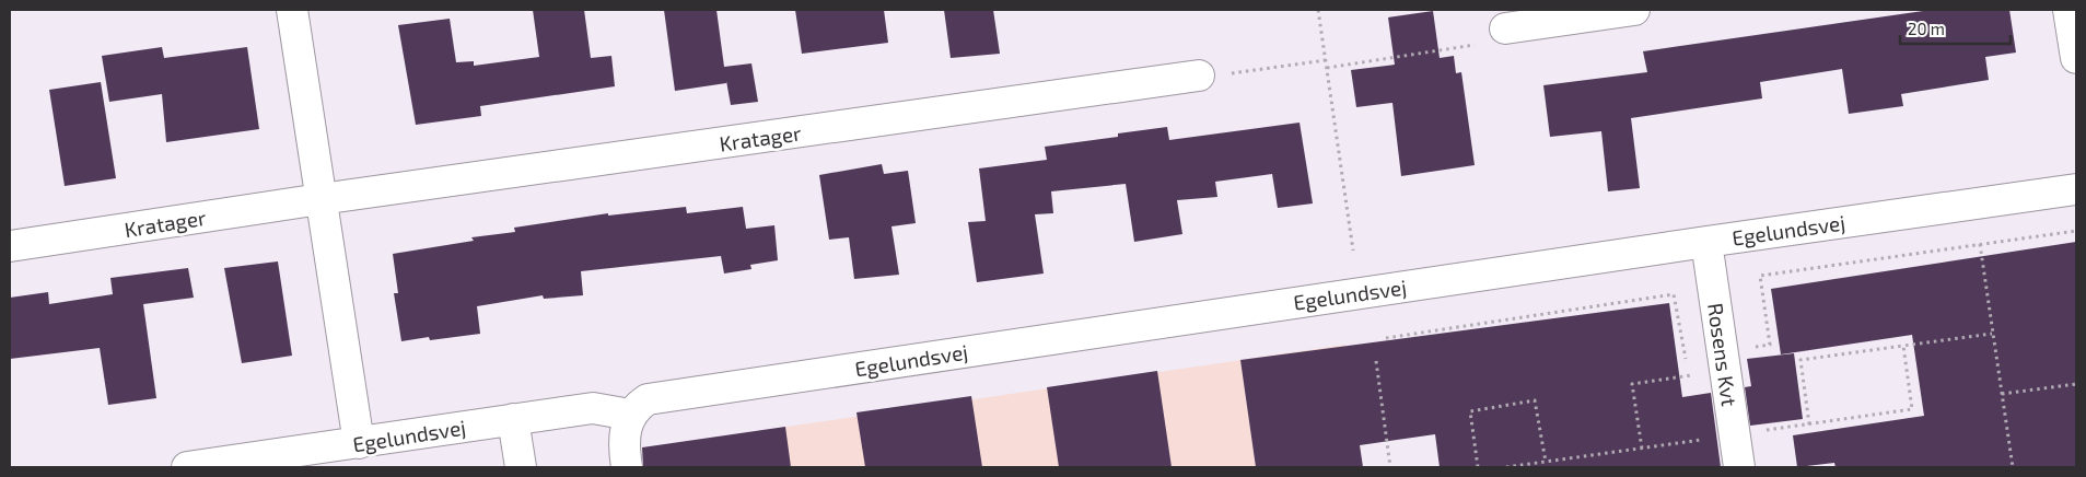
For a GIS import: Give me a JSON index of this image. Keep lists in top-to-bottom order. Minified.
{"streets":{"street":["Kratager","Egelundsvej","Rosens Kvt"]},"crossings":[["Egelundsvej","Rosens Kvt"]],"scale_bar":"20 m"}
